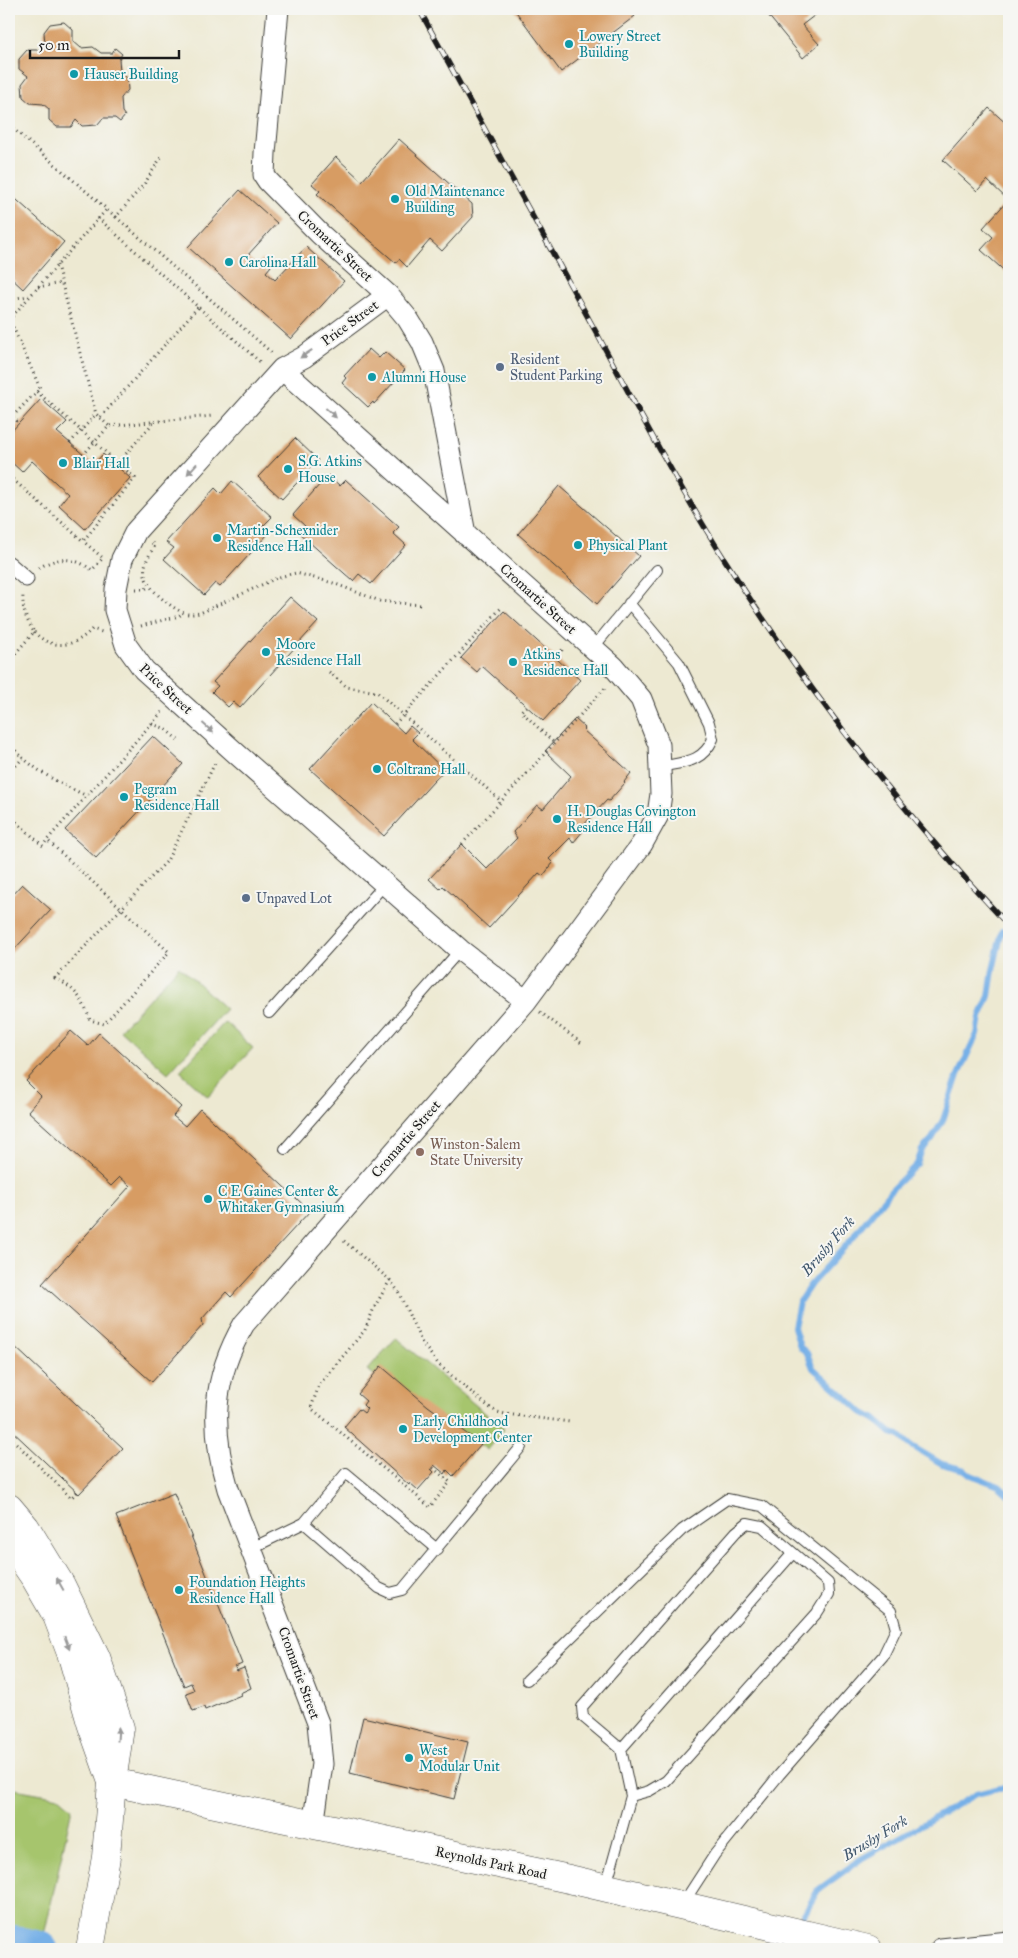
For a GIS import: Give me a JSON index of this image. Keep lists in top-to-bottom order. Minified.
{"streets":{"main road":["Reynolds Park Road"],"street":["Cromartie Street","Price Street"]},"crossings":[["Cromartie Street","Price Street"],["Cromartie Street","Reynolds Park Road"]],"water":["Brushy Fork"],"places":["Lowery Street Building","Hauser Building","Old Maintenance Building","Carolina Hall","Resident Student Parking","Alumni House","Blair Hall","S.G. Atkins House","Martin-Schexnider Residence Hall","Physical Plant","Moore Residence Hall","Atkins Residence Hall","Coltrane Hall","Pegram Residence Hall","H. Douglas Covington Residence Hall","Unpaved Lot","Winston-Salem State University","C E Gaines Center & Whitaker Gymnasium","Early Childhood Development Center","Foundation Heights Residence Hall","West Modular Unit"],"scale_bar":"50 m"}
